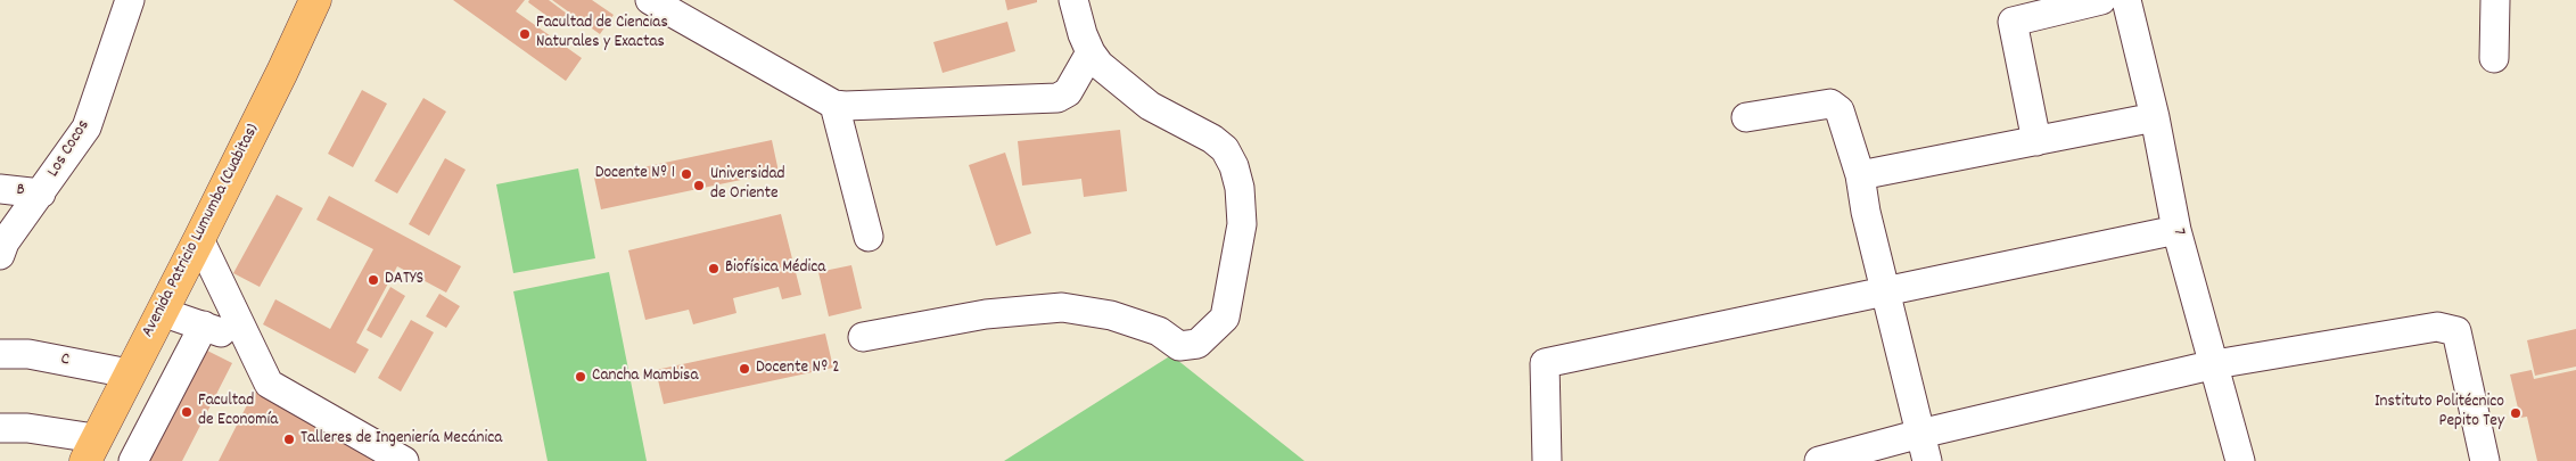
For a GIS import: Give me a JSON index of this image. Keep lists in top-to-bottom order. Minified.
{"streets":{"main road":["Avenida Patricio Lumumba (Cuabitas)"],"street":["Los Cocos","B","7","C"]},"crossings":[["Los Cocos","B"],["Avenida Patricio Lumumba (Cuabitas)","C"]],"places":["Facultad de Ciencias Naturales y Exactas","Docente Nº 1","Universidad de Oriente","Biofísica Médica","DATYS","Docente Nº 2","Cancha Mambisa","Facultad de Economía","Instituto Politécnico Pepito Tey","Talleres de Ingeniería Mecánica"]}
